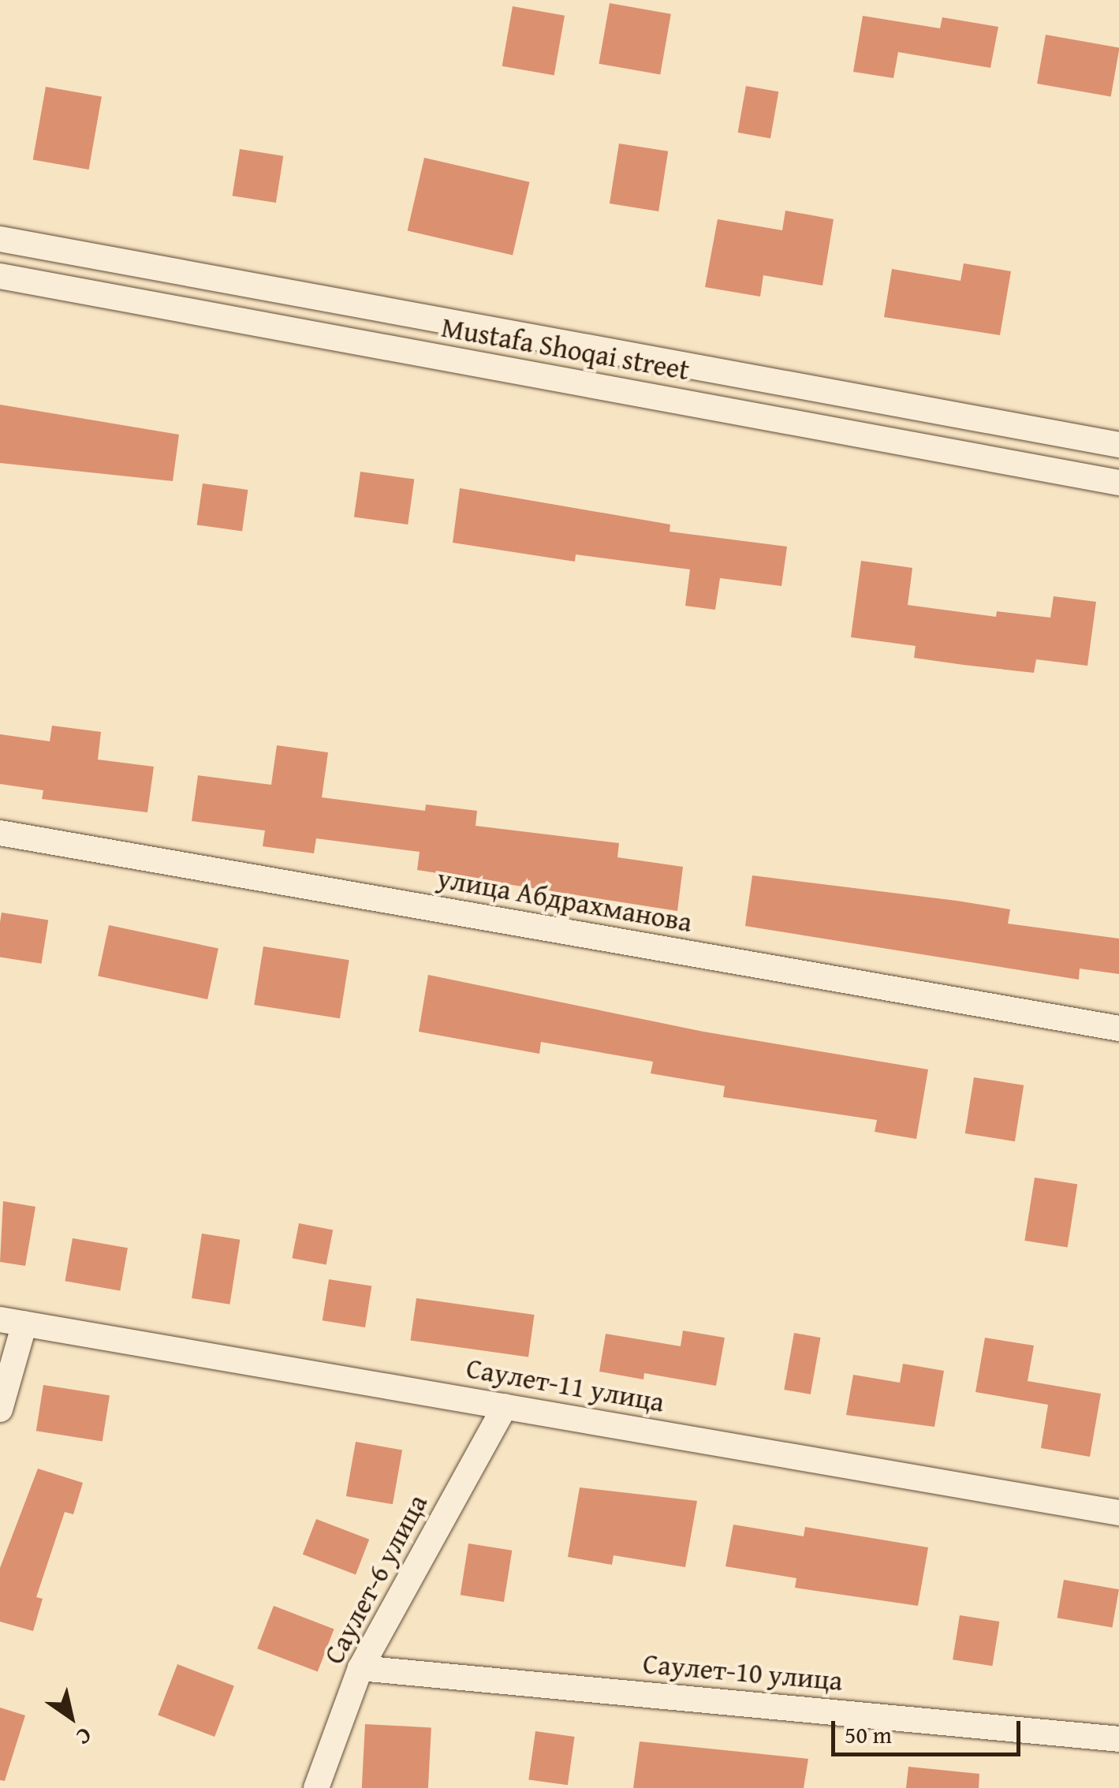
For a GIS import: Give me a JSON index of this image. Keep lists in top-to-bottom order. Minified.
{"streets":{"street":["Mustafa Shoqai street","улица Абдрахманова","Саулет-11 улица","Саулет-6 улица","Саулет-10 улица"]},"crossings":[["Саулет-11 улица","Саулет-6 улица"],["Саулет-6 улица","Саулет-10 улица"]],"scale_bar":"50 m","north":"bottom right"}
